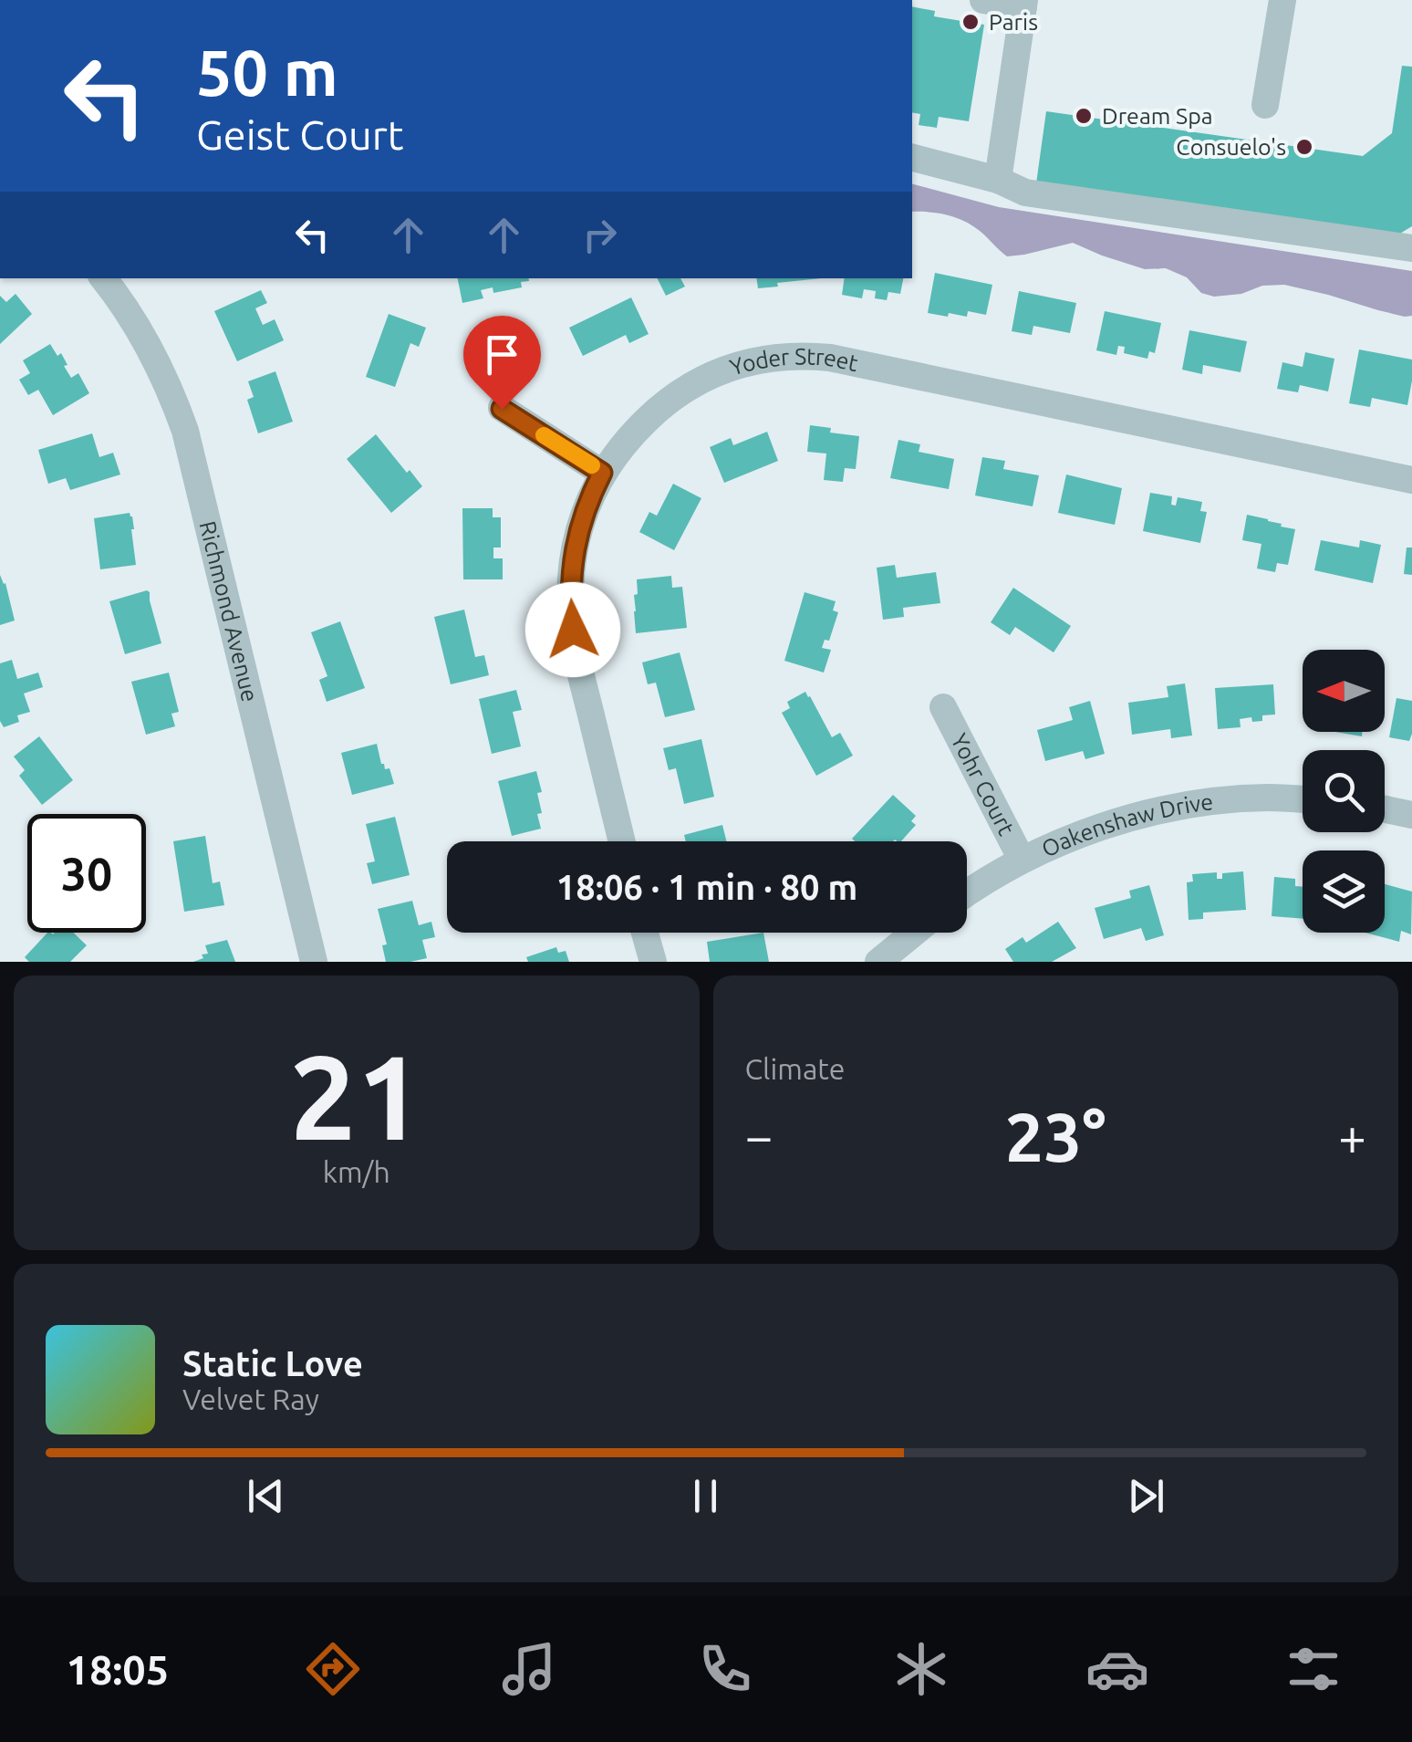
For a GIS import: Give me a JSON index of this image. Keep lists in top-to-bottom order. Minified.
{"streets":{"street":["Yoder Street","Richmond Avenue","Yohr Court","Oakenshaw Drive"]},"crossings":[["Yohr Court","Oakenshaw Drive"]],"places":["Paris","Dream Spa","Consuelo's"],"north":"left","page":{"turn":["50 m","Geist Court"],"limit":"30","trip":"18:06 · 1 min · 80 m","tile":[["21","km/h"],"Climate"],"heat":["−","23°","+"],"song":["Static Love","Velvet Ray"],"tabs":"18:05"}}
